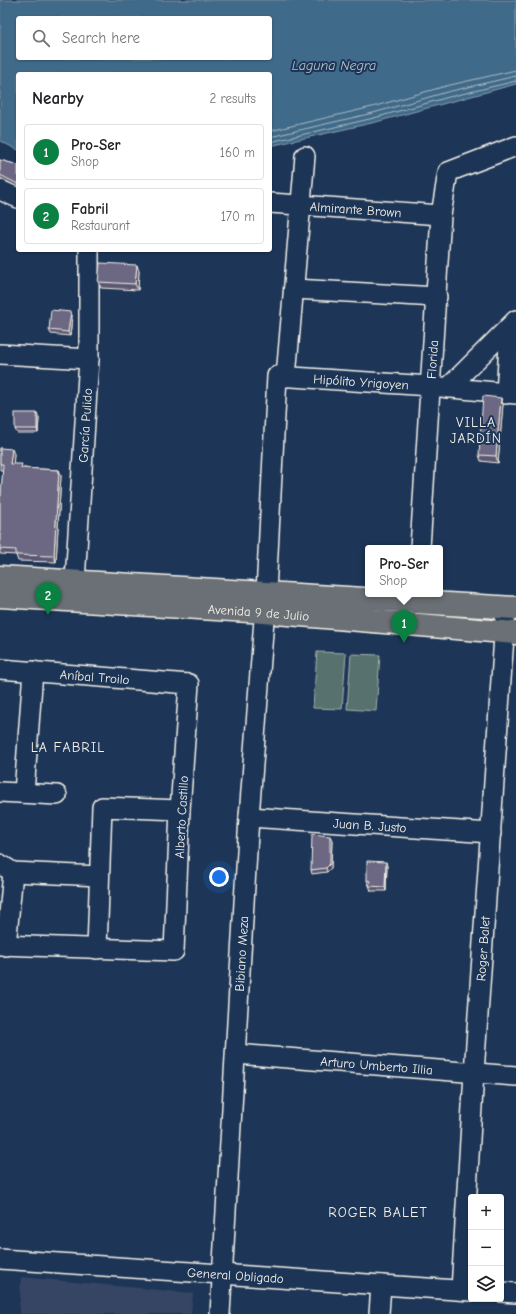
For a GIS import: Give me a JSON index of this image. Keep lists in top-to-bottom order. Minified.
{"streets":{"main road":["Avenida 9 de Julio"],"street":["Almirante Brown","Florida","Hipólito Yrigoyen","García Pulido","Aníbal Troilo","Alberto Castillo","Juan B. Justo","Roger Balet","Bibiano Meza","Arturo Umberto Illia","General Obligado"]},"crossings":[["Almirante Brown","Florida"],["Almirante Brown","Bibiano Meza"],["Florida","Hipólito Yrigoyen"],["Hipólito Yrigoyen","Bibiano Meza"],["García Pulido","Avenida 9 de Julio"],["Avenida 9 de Julio","Roger Balet"],["Avenida 9 de Julio","Bibiano Meza"],["Aníbal Troilo","Alberto Castillo"],["Juan B. Justo","Roger Balet"],["Juan B. Justo","Bibiano Meza"],["Roger Balet","Arturo Umberto Illia"],["Roger Balet","General Obligado"],["Bibiano Meza","Arturo Umberto Illia"],["Bibiano Meza","General Obligado"]],"districts":["VILLA JARDÍN","LA FABRIL","ROGER BALET"],"water":["Laguna Negra"],"page":{"search":"Search here","heading":["Nearby","2 results"],"list":[{"mark":"1","name":"Pro-Ser","note":"Shop","value":"160 m"},{"mark":"2","name":"Fabril","note":"Restaurant","value":"170 m"}],"popup":["Pro-Ser","Shop"],"pins":["2","1"],"map_buttons":["+","−"]}}
